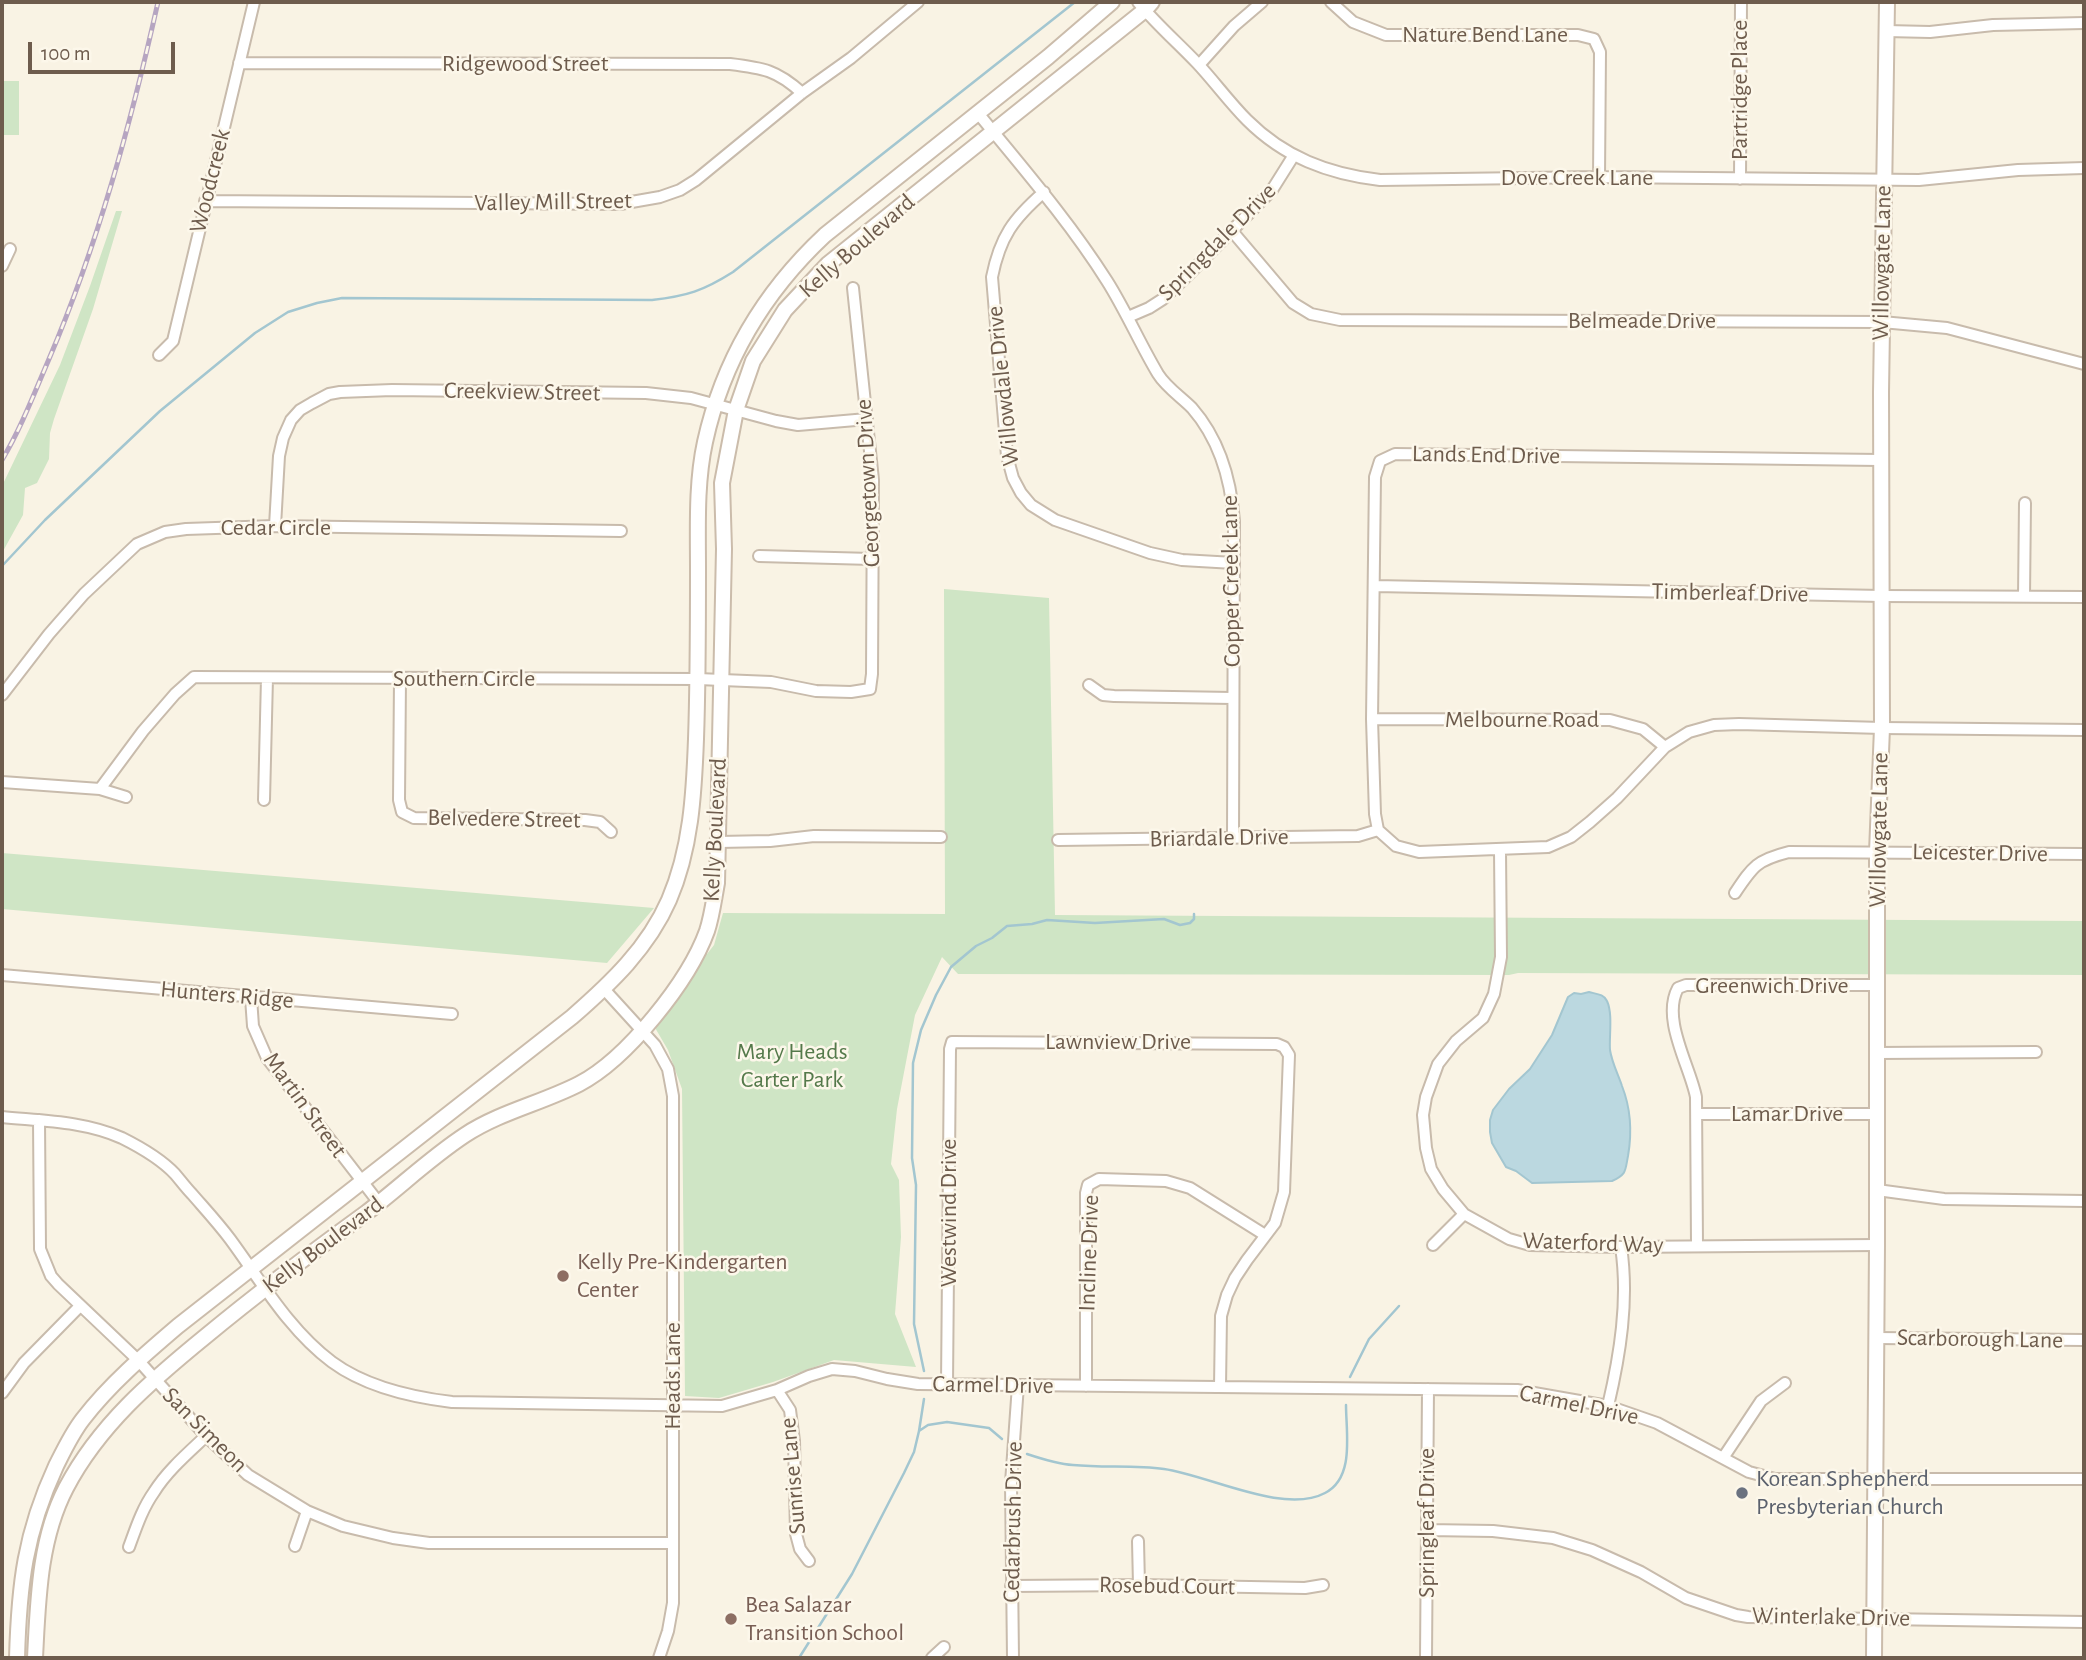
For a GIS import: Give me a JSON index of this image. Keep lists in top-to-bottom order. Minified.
{"streets":{"main road":["Kelly Boulevard","Willowgate Lane"],"street":["Nature Bend Lane","Ridgewood Street","Partridge Place","Dove Creek Lane","Woodcreek","Valley Mill Street","Springdale Drive","Belmeade Drive","Willowdale Drive","Creekview Street","Lands End Drive","Georgetown Drive","Cedar Circle","Copper Creek Lane","Timberleaf Drive","Southern Circle","Melbourne Road","Belvedere Street","Briardale Drive","Leicester Drive","Greenwich Drive","Hunters Ridge","Lawnview Drive","Martin Street","Lamar Drive","Westwind Drive","Waterford Way","Incline Drive","Scarborough Lane","Heads Lane","Carmel Drive","San Simeon","Sunrise Lane","Cedarbrush Drive","Springleaf Drive","Rosebud Court","Winterlake Drive"]},"crossings":[["Nature Bend Lane","Dove Creek Lane"],["Ridgewood Street","Woodcreek"],["Ridgewood Street","Valley Mill Street"],["Partridge Place","Dove Creek Lane"],["Dove Creek Lane","Springdale Drive"],["Dove Creek Lane","Kelly Boulevard"],["Dove Creek Lane","Willowgate Lane"],["Woodcreek","Valley Mill Street"],["Springdale Drive","Belmeade Drive"],["Springdale Drive","Copper Creek Lane"],["Kelly Boulevard","Creekview Street"],["Kelly Boulevard","Copper Creek Lane"],["Kelly Boulevard","Southern Circle"],["Kelly Boulevard","Martin Street"],["Kelly Boulevard","Heads Lane"],["Kelly Boulevard","Carmel Drive"],["Kelly Boulevard","San Simeon"],["Willowgate Lane","Belmeade Drive"],["Willowgate Lane","Lands End Drive"],["Willowgate Lane","Timberleaf Drive"],["Willowgate Lane","Leicester Drive"],["Willowgate Lane","Greenwich Drive"],["Willowgate Lane","Lamar Drive"],["Willowgate Lane","Waterford Way"],["Willowgate Lane","Scarborough Lane"],["Willowgate Lane","Carmel Drive"],["Willowgate Lane","Winterlake Drive"],["Willowdale Drive","Copper Creek Lane"],["Creekview Street","Georgetown Drive"],["Creekview Street","Cedar Circle"],["Lands End Drive","Timberleaf Drive"],["Lands End Drive","Melbourne Road"],["Lands End Drive","Briardale Drive"],["Georgetown Drive","Southern Circle"],["Copper Creek Lane","Briardale Drive"],["Southern Circle","Belvedere Street"],["Greenwich Drive","Lamar Drive"],["Greenwich Drive","Waterford Way"],["Hunters Ridge","Martin Street"],["Lawnview Drive","Westwind Drive"],["Lawnview Drive","Incline Drive"],["Westwind Drive","Carmel Drive"],["Incline Drive","Carmel Drive"],["Heads Lane","Carmel Drive"],["Heads Lane","San Simeon"],["Carmel Drive","San Simeon"],["Carmel Drive","Sunrise Lane"],["Carmel Drive","Cedarbrush Drive"],["Carmel Drive","Springleaf Drive"],["Cedarbrush Drive","Rosebud Court"],["Springleaf Drive","Winterlake Drive"]],"parks":["Mary Heads Carter Park"],"places":["Kelly Pre-Kindergarten Center","Korean Sphepherd Presbyterian Church","Bea Salazar Transition School"],"scale_bar":"100 m"}
